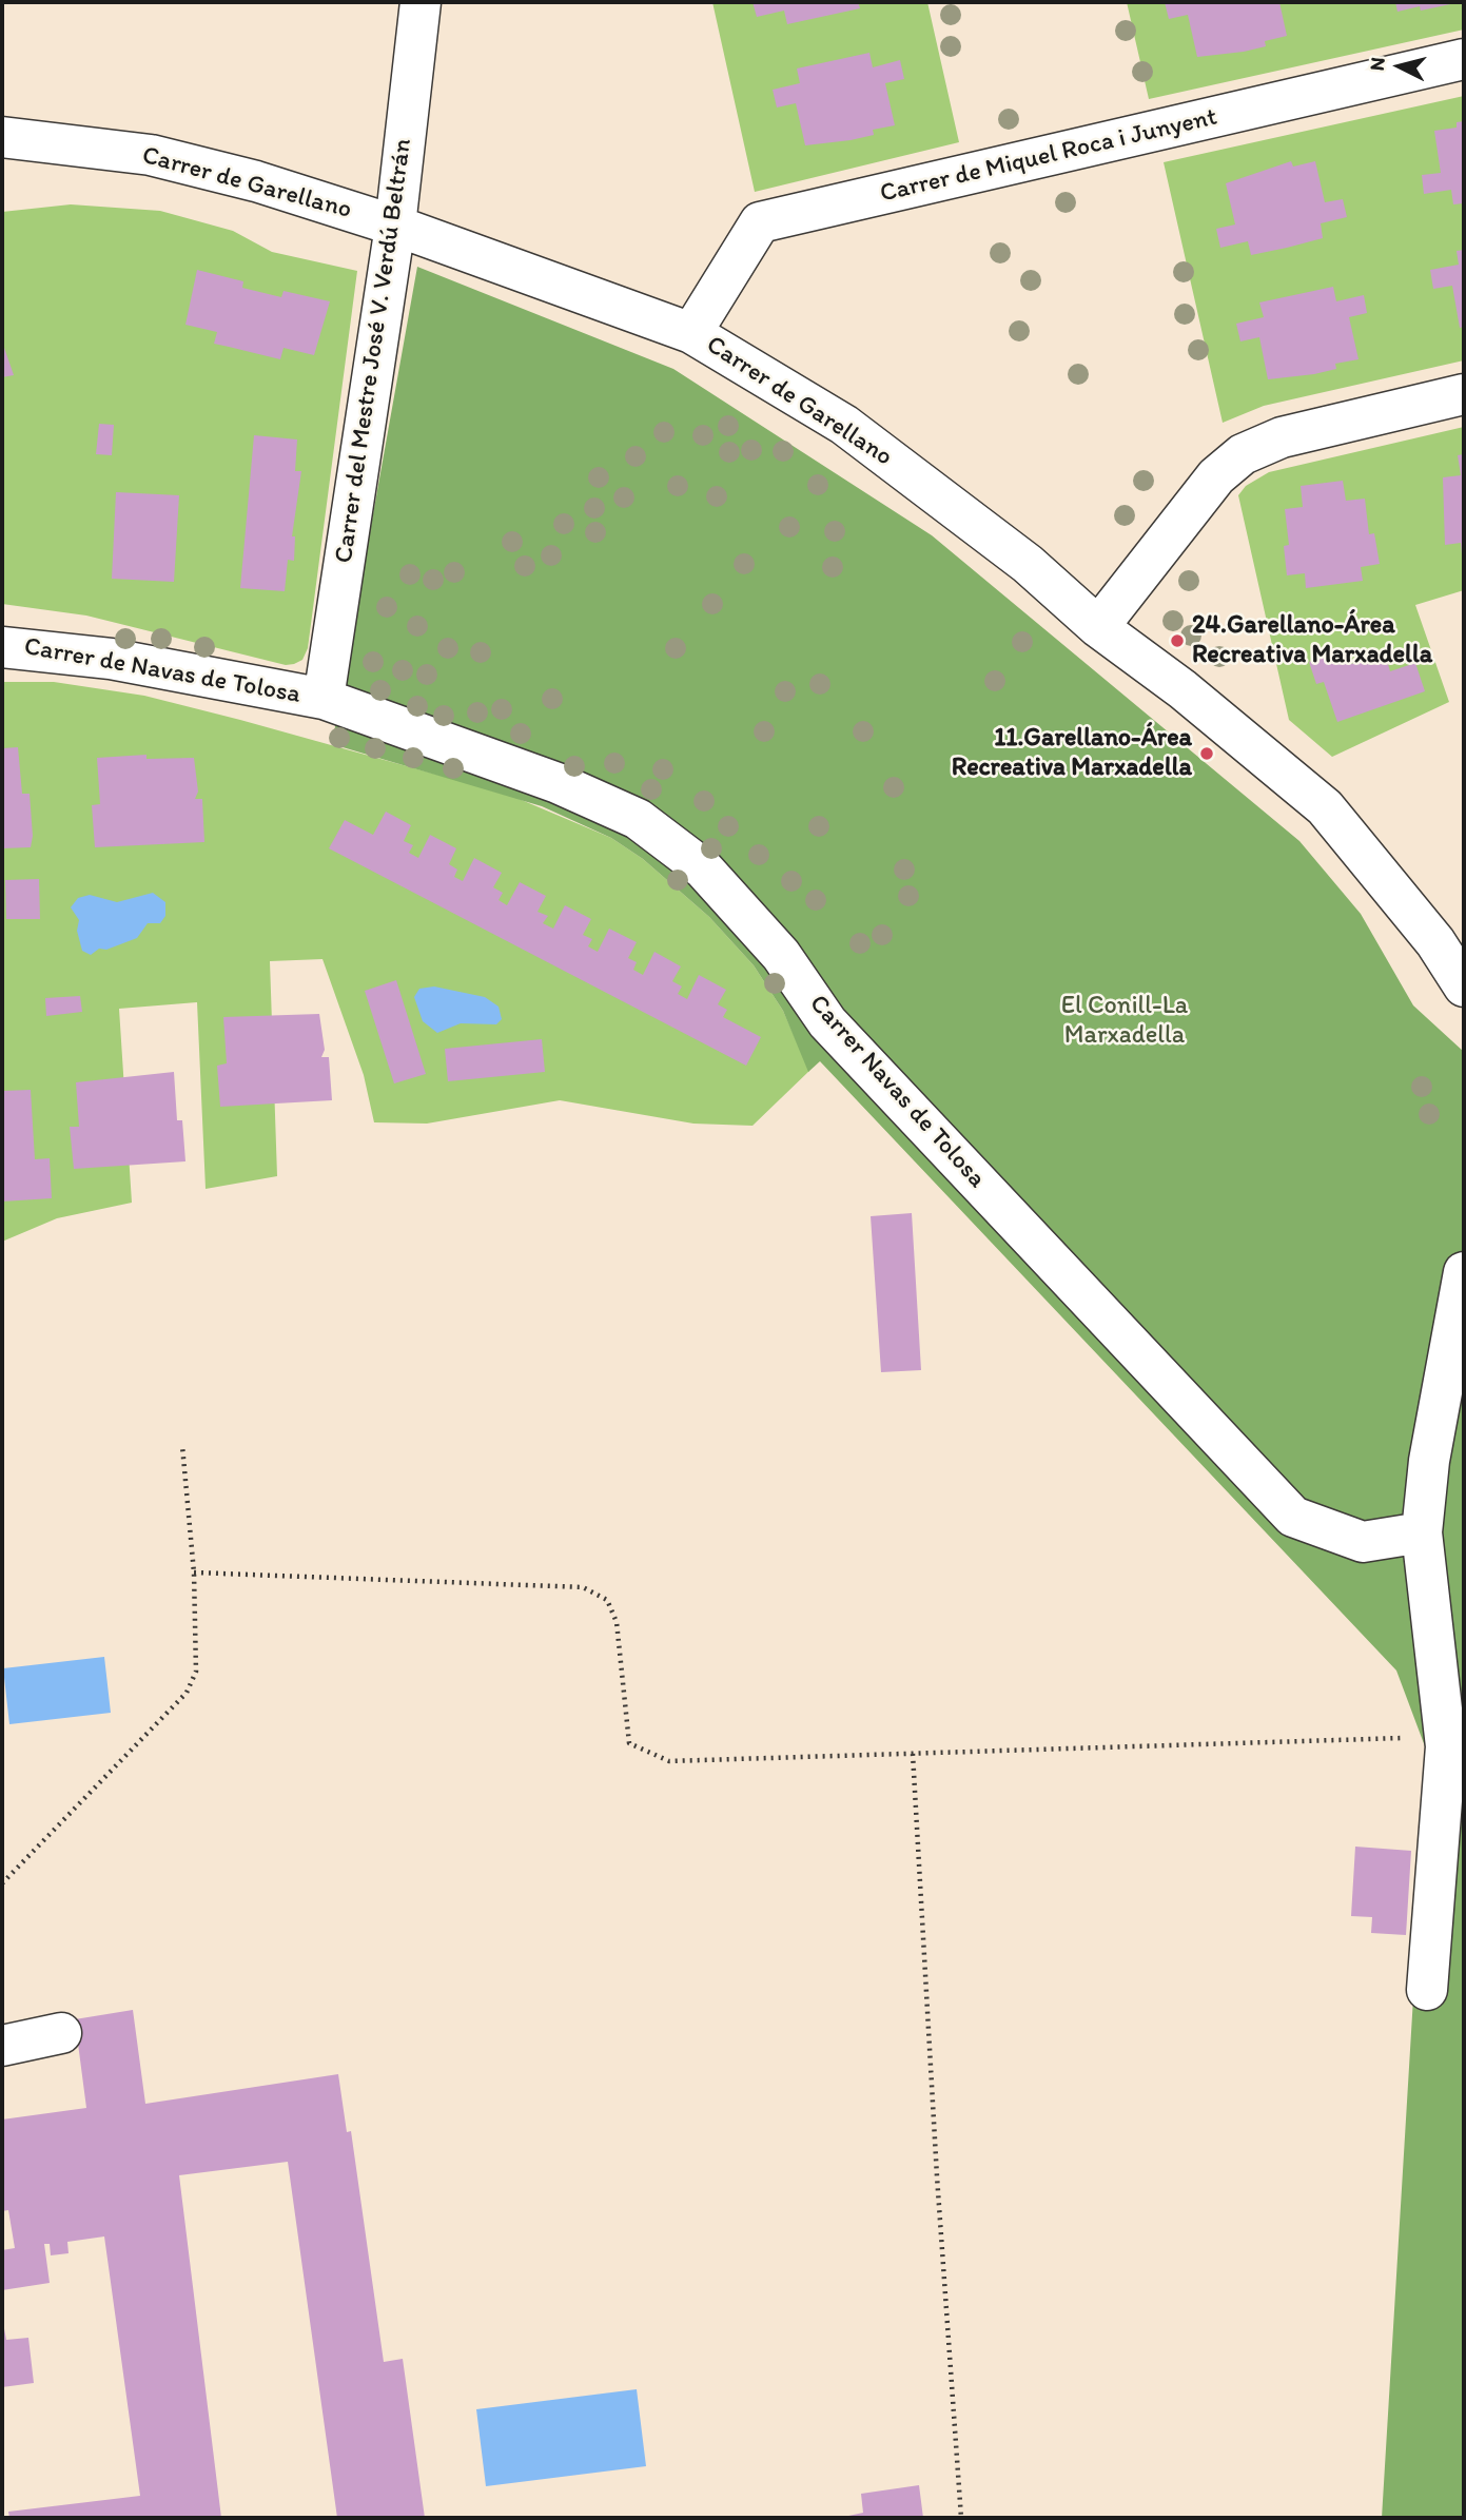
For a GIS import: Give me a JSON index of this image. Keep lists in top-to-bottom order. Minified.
{"streets":{"street":["Carrer de Miquel Roca i Junyent","Carrer de Garellano","Carrer del Mestre José V. Verdú Beltrán","Carrer de Navas de Tolosa","Carrer Navas de Tolosa"]},"crossings":[["Carrer de Miquel Roca i Junyent","Carrer de Garellano"],["Carrer de Garellano","Carrer del Mestre José V. Verdú Beltrán"],["Carrer del Mestre José V. Verdú Beltrán","Carrer de Navas de Tolosa"],["Carrer del Mestre José V. Verdú Beltrán","Carrer Navas de Tolosa"],["Carrer de Navas de Tolosa","Carrer Navas de Tolosa"]],"parks":["El Conill-La Marxadella"],"places":["24.Garellano-Área Recreativa Marxadella","11.Garellano-Área Recreativa Marxadella"],"north":"left"}
